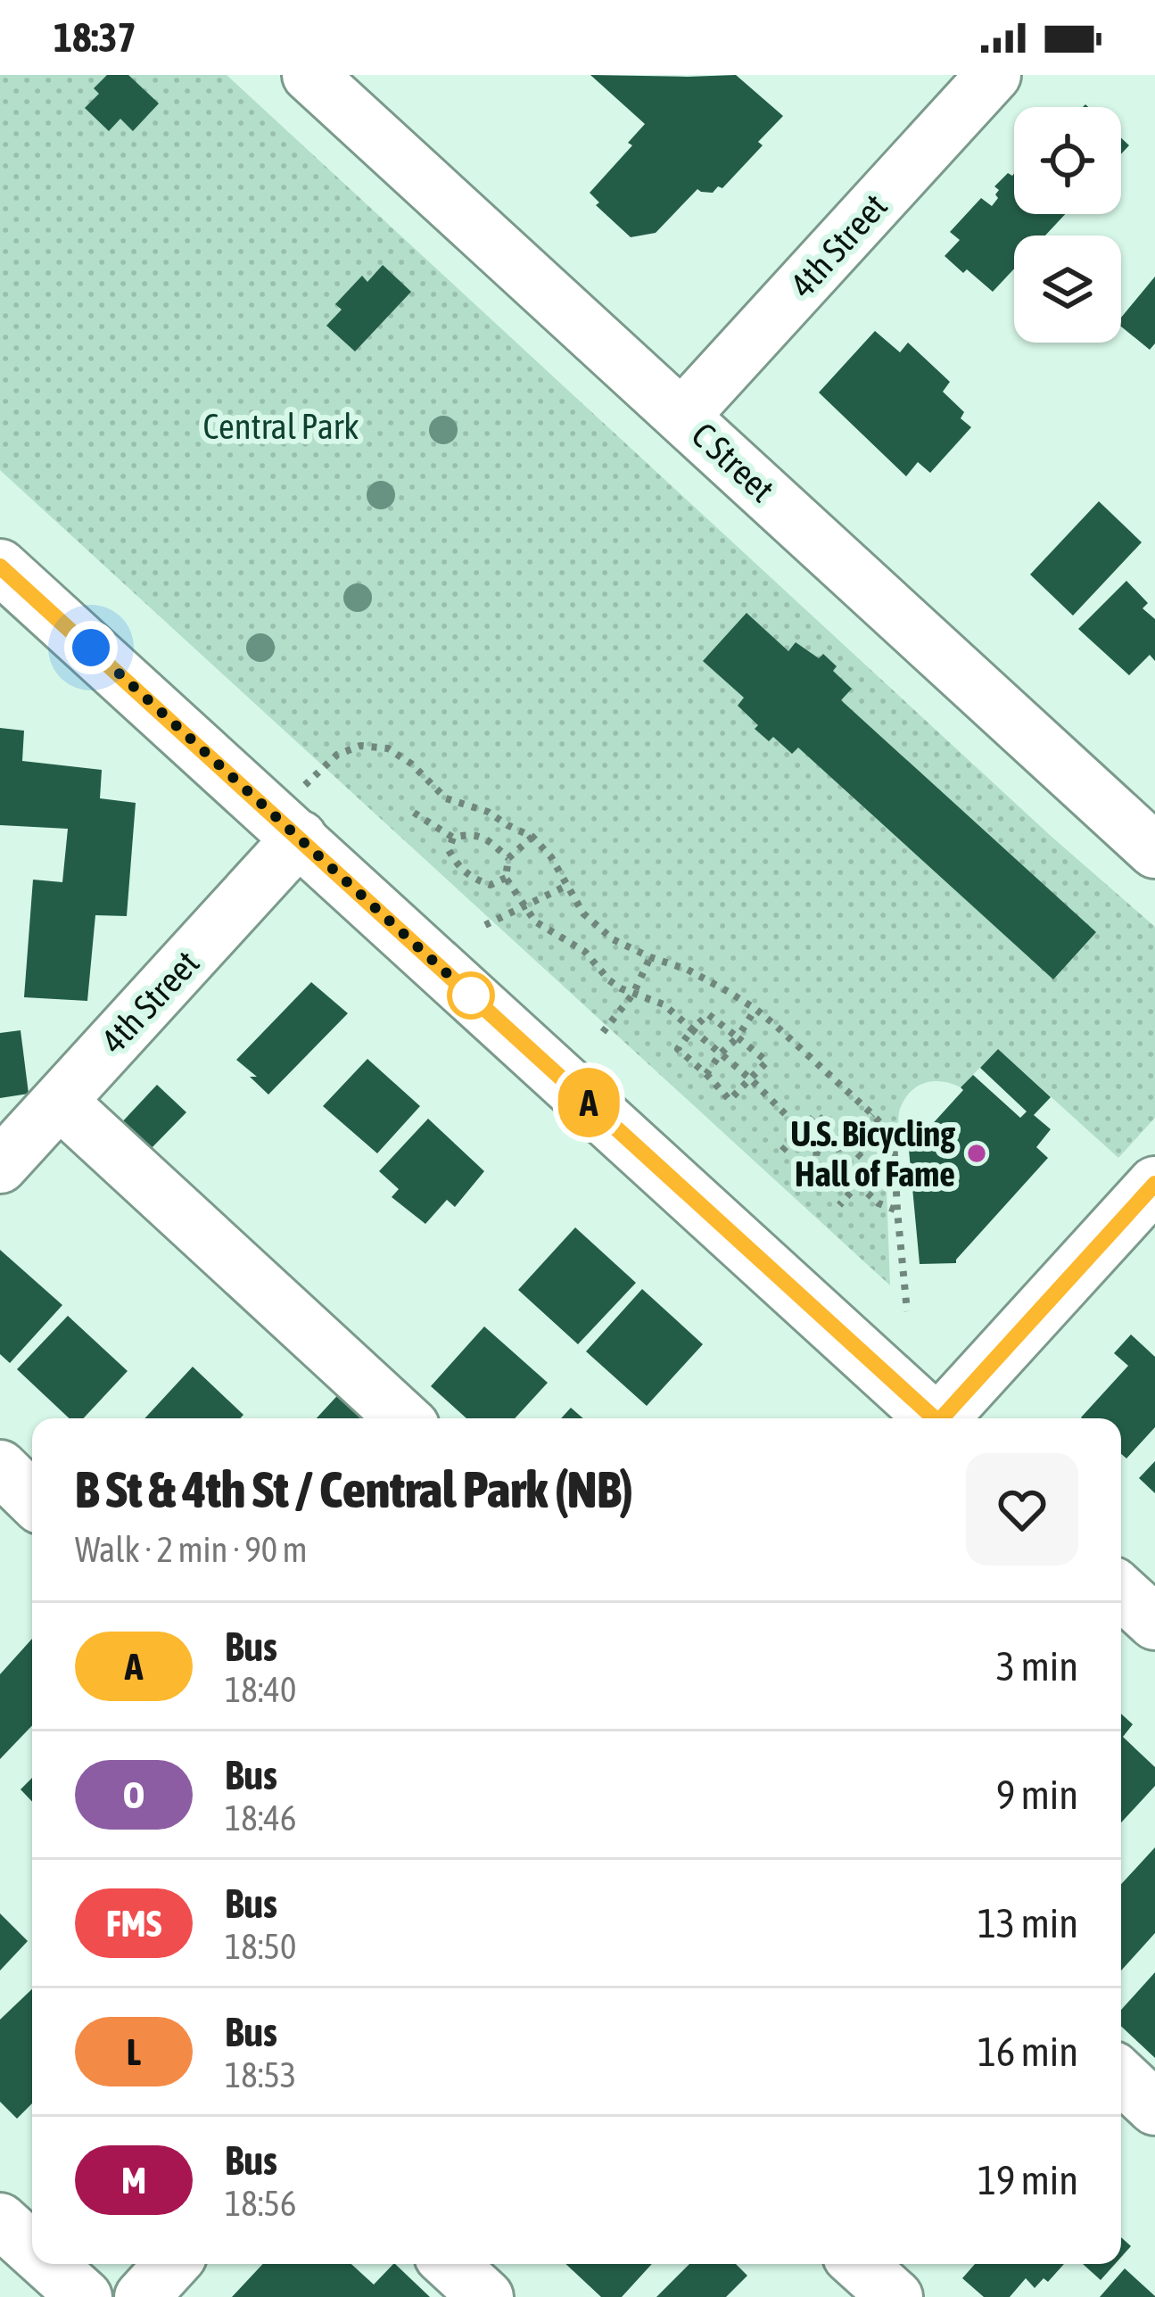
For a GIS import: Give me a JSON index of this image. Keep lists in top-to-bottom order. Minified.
{"streets":{"street":["4th Street","C Street"]},"crossings":[["4th Street","C Street"]],"parks":["Central Park"],"places":["U.S. Bicycling Hall of Fame"],"lines":["bus line A"],"page":{"status":"18:37","on_map":"A","heading":["B St & 4th St / Central Park (NB)","Walk · 2 min · 90 m"],"list":[{"mark":"A","name":"Bus","note":"18:40","value":"3 min"},{"mark":"O","name":"Bus","note":"18:46","value":"9 min"},{"mark":"FMS","name":"Bus","note":"18:50","value":"13 min"},{"mark":"L","name":"Bus","note":"18:53","value":"16 min"},{"mark":"M","name":"Bus","note":"18:56","value":"19 min"}]}}
